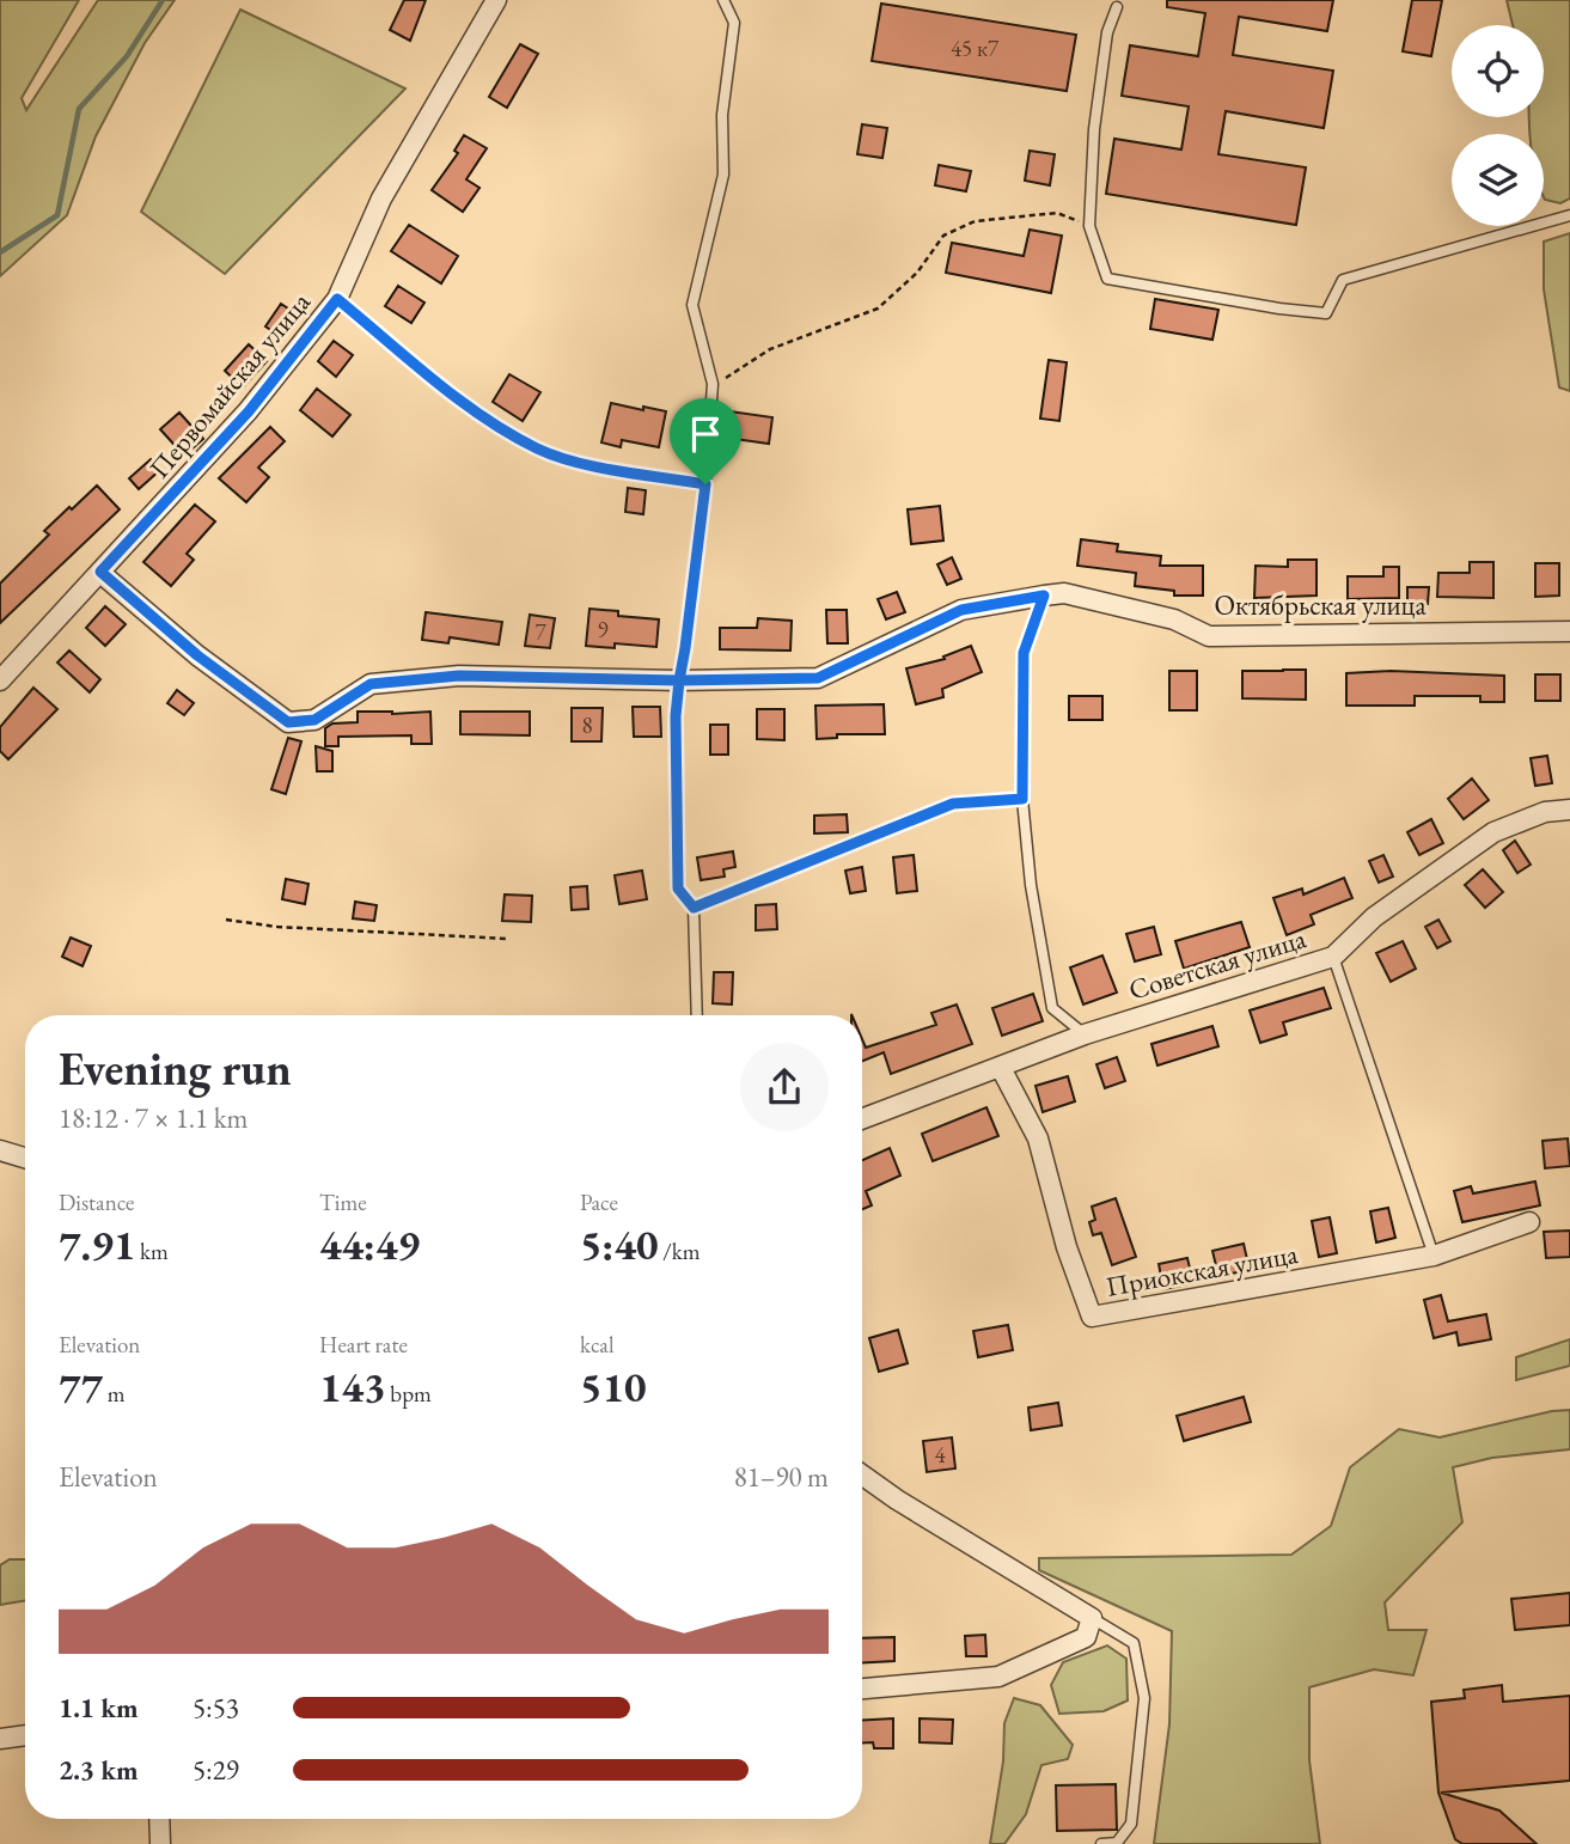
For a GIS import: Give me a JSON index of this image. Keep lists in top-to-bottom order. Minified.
{"streets":{"street":["Первомайская улица","Октябрьская улица","Советская улица","Приокская улица"]},"crossings":[["Первомайская улица","Октябрьская улица"],["Советская улица","Приокская улица"]],"house_numbers":["45 к7","9","7","8","4"],"page":{"heading":["Evening run","18:12 · 7 × 1.1 km"],"stats":[["Distance","7.91 km"],["Time","44:49"],["Pace","5:40 /km"],["Elevation","77 m"],["Heart rate","143 bpm"],["kcal","510"]],"chart":["Elevation","81–90 m"],"list":[{"name":"1.1 km","note":"5:53"},{"name":"2.3 km","note":"5:29"}]}}
